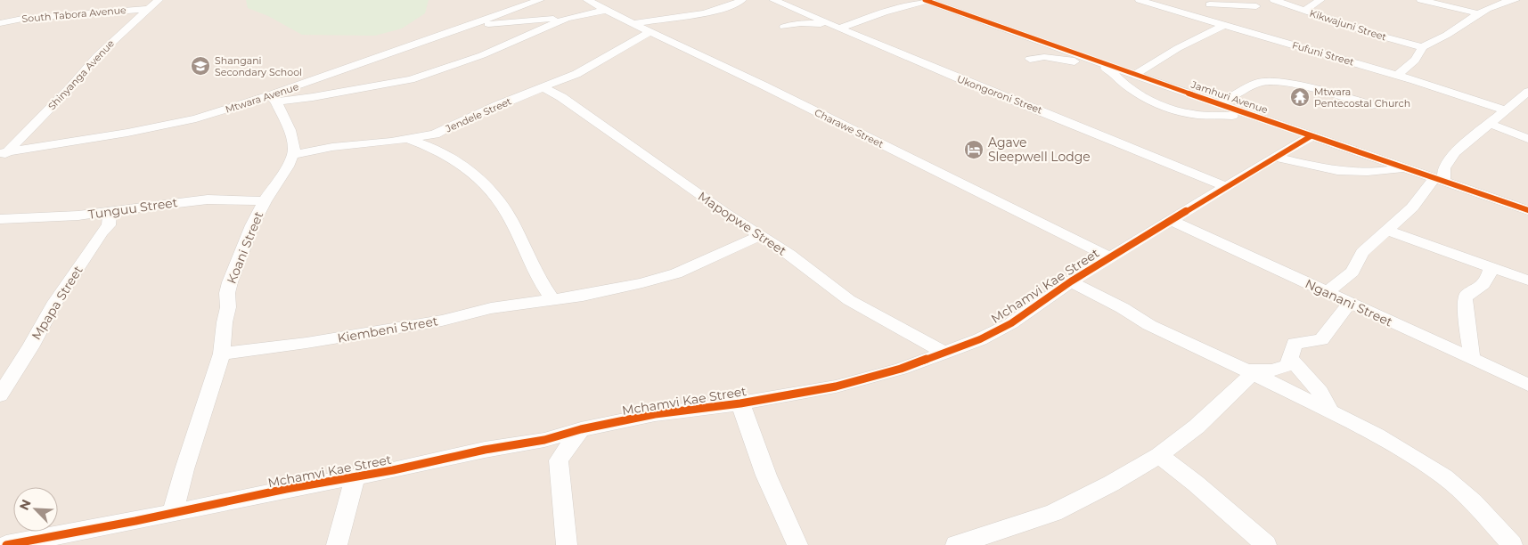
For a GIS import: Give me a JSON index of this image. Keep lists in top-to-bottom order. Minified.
{"streets":{"street":["South Tabora Avenue","Kikwajuni Street","Fufuni Street","Shinyanga Avenue","Ukongoroni Street","Jamhuri Avenue","Mtwara Avenue","Jendele Street","Charawe Street","Tunguu Street","Mapopwe Street","Koani Street","Mchamvi Kae Street","Mpapa Street","Nganani Street","Kiembeni Street"]},"crossings":[["South Tabora Avenue","Shinyanga Avenue"],["Shinyanga Avenue","Mtwara Avenue"],["Ukongoroni Street","Mchamvi Kae Street"],["Jamhuri Avenue","Mchamvi Kae Street"],["Jendele Street","Charawe Street"],["Jendele Street","Mapopwe Street"],["Jendele Street","Koani Street"],["Charawe Street","Mchamvi Kae Street"],["Tunguu Street","Koani Street"],["Tunguu Street","Mpapa Street"],["Mapopwe Street","Mchamvi Kae Street"],["Mapopwe Street","Kiembeni Street"],["Koani Street","Mchamvi Kae Street"],["Koani Street","Kiembeni Street"],["Mchamvi Kae Street","Nganani Street"]],"places":{"school or university":["Shangani Secondary School"],"temple":["Mtwara Pentecostal Church"],"hotel":["Agave Sleepwell Lodge"]},"north":"top left"}
